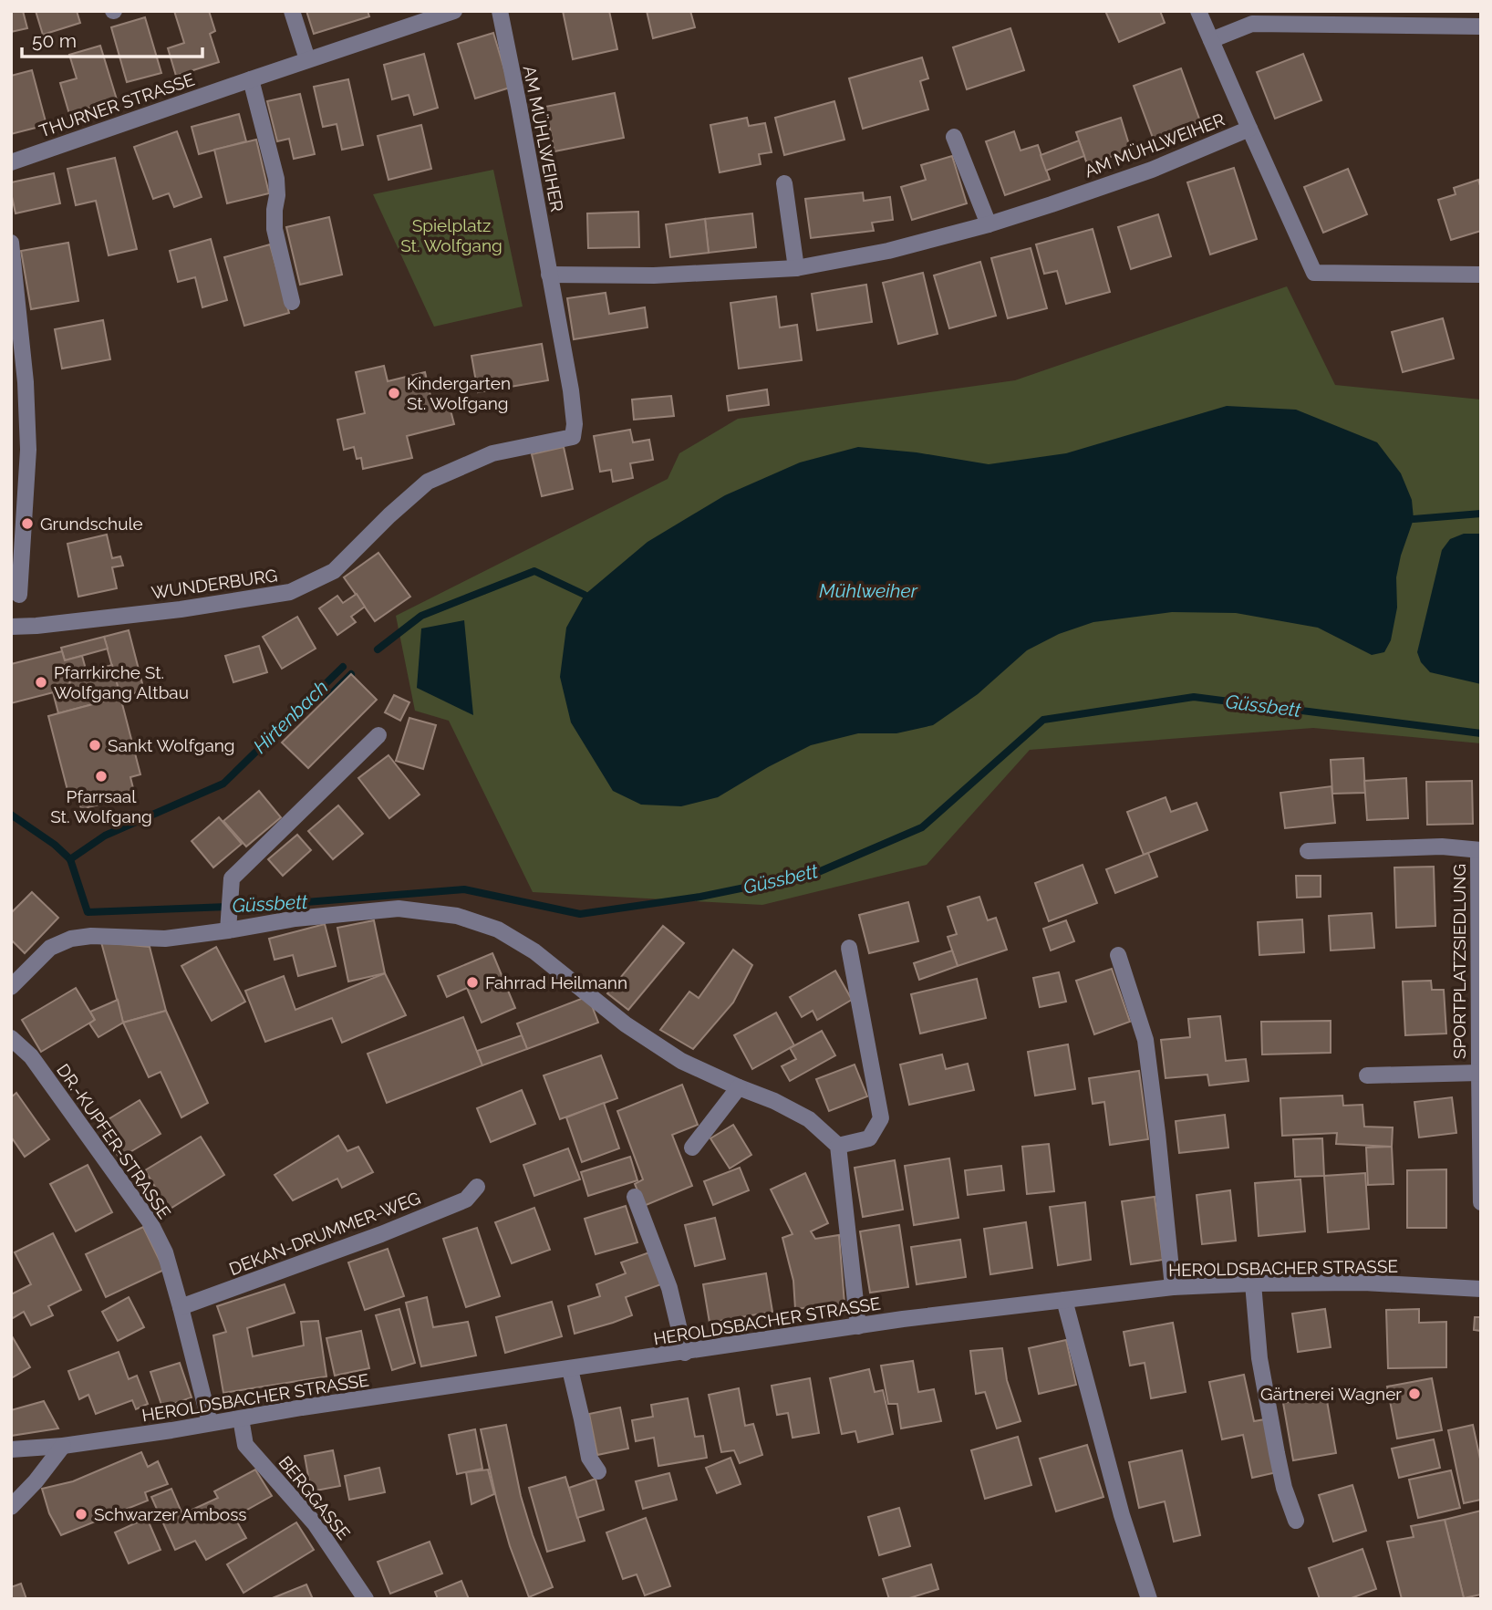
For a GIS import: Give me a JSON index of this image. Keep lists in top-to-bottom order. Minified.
{"streets":{"street":["THURNER STRASSE","AM MÜHLWEIHER","WUNDERBURG","SPORTPLATZSIEDLUNG","DR.-KUPFER-STRASSE","DEKAN-DRUMMER-WEG","HEROLDSBACHER STRASSE","BERGGASSE"]},"crossings":[["AM MÜHLWEIHER","WUNDERBURG"],["DR.-KUPFER-STRASSE","DEKAN-DRUMMER-WEG"],["DR.-KUPFER-STRASSE","HEROLDSBACHER STRASSE"],["HEROLDSBACHER STRASSE","BERGGASSE"]],"water":["Mühlweiher","Güssbett","Hirtenbach"],"parks":["Spielplatz St. Wolfgang"],"places":["Kindergarten St. Wolfgang","Grundschule","Pfarrkirche St. Wolfgang Altbau","Sankt Wolfgang","Pfarrsaal St. Wolfgang","Fahrrad Heilmann","Gärtnerei Wagner","Schwarzer Amboss"],"scale_bar":"50 m"}
